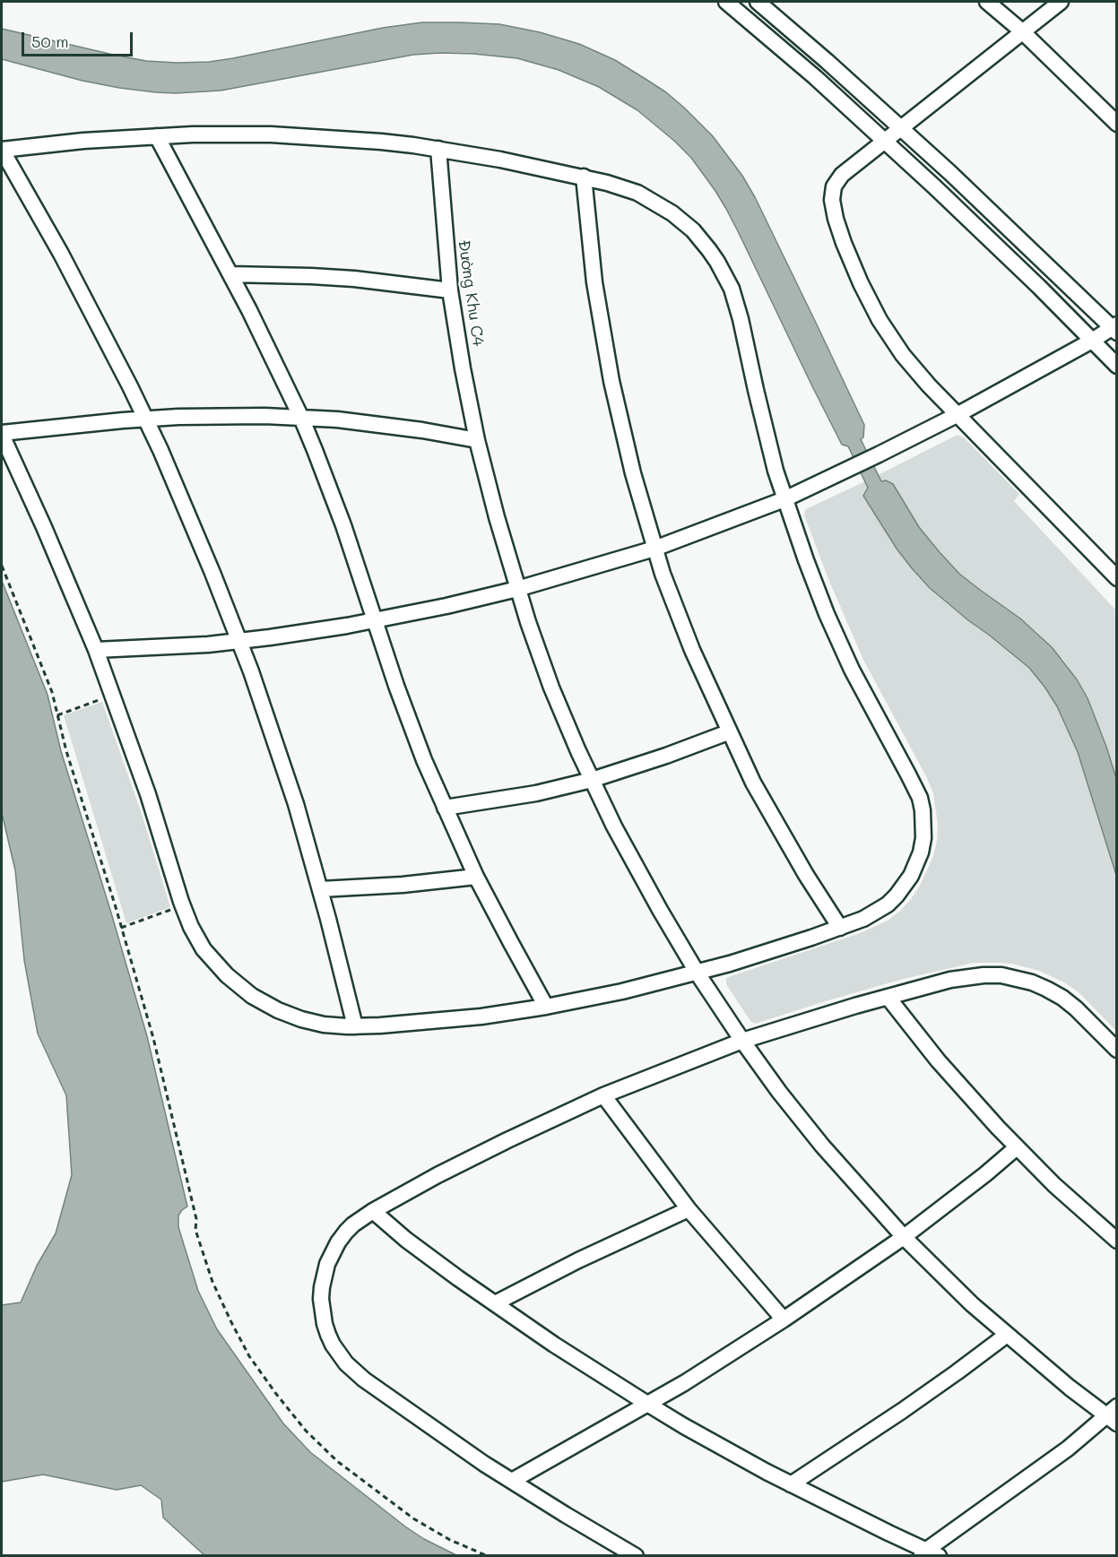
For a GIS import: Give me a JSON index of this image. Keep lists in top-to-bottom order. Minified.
{"streets":{"street":["Đường Khu C4"]},"scale_bar":"50 m"}
